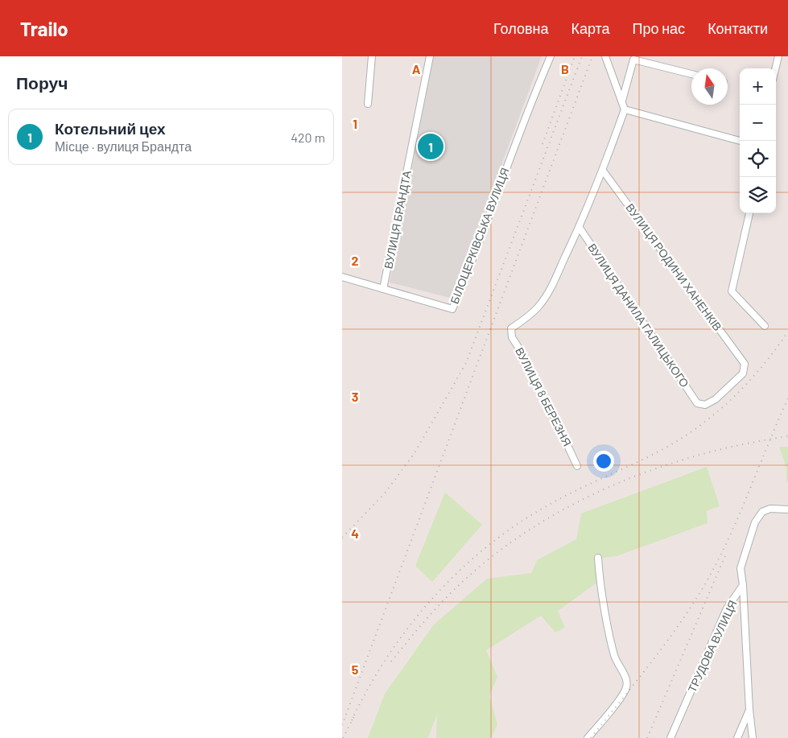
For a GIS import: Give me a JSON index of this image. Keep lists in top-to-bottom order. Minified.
{"streets":{"street":["ВУЛИЦЯ БРАНДТА","БІЛОЦЕРКІВСЬКА ВУЛИЦЯ","ВУЛИЦЯ РОДИНИ ХАНЕНКІВ","ВУЛИЦЯ ДАНИЛА ГАЛИЦЬКОГО","ВУЛИЦЯ 8 БЕРЕЗНЯ","ТРУДОВА ВУЛИЦЯ"]},"crossings":[["ВУЛИЦЯ БРАНДТА","БІЛОЦЕРКІВСЬКА ВУЛИЦЯ"],["ВУЛИЦЯ РОДИНИ ХАНЕНКІВ","ВУЛИЦЯ ДАНИЛА ГАЛИЦЬКОГО"],["ВУЛИЦЯ ДАНИЛА ГАЛИЦЬКОГО","ВУЛИЦЯ 8 БЕРЕЗНЯ"]],"north":"top","page":{"header":"Trailo","nav":["Головна","Карта","Про нас","Контакти"],"heading":"Поруч","map_buttons":["+","−"],"list":[{"mark":"1","name":"Котельний цех","note":"Місце · вулиця Брандта","value":"420 m"}],"pins":"1"},"grid":{"columns":["A","B"],"rows":["1","2","3","4","5"]}}
